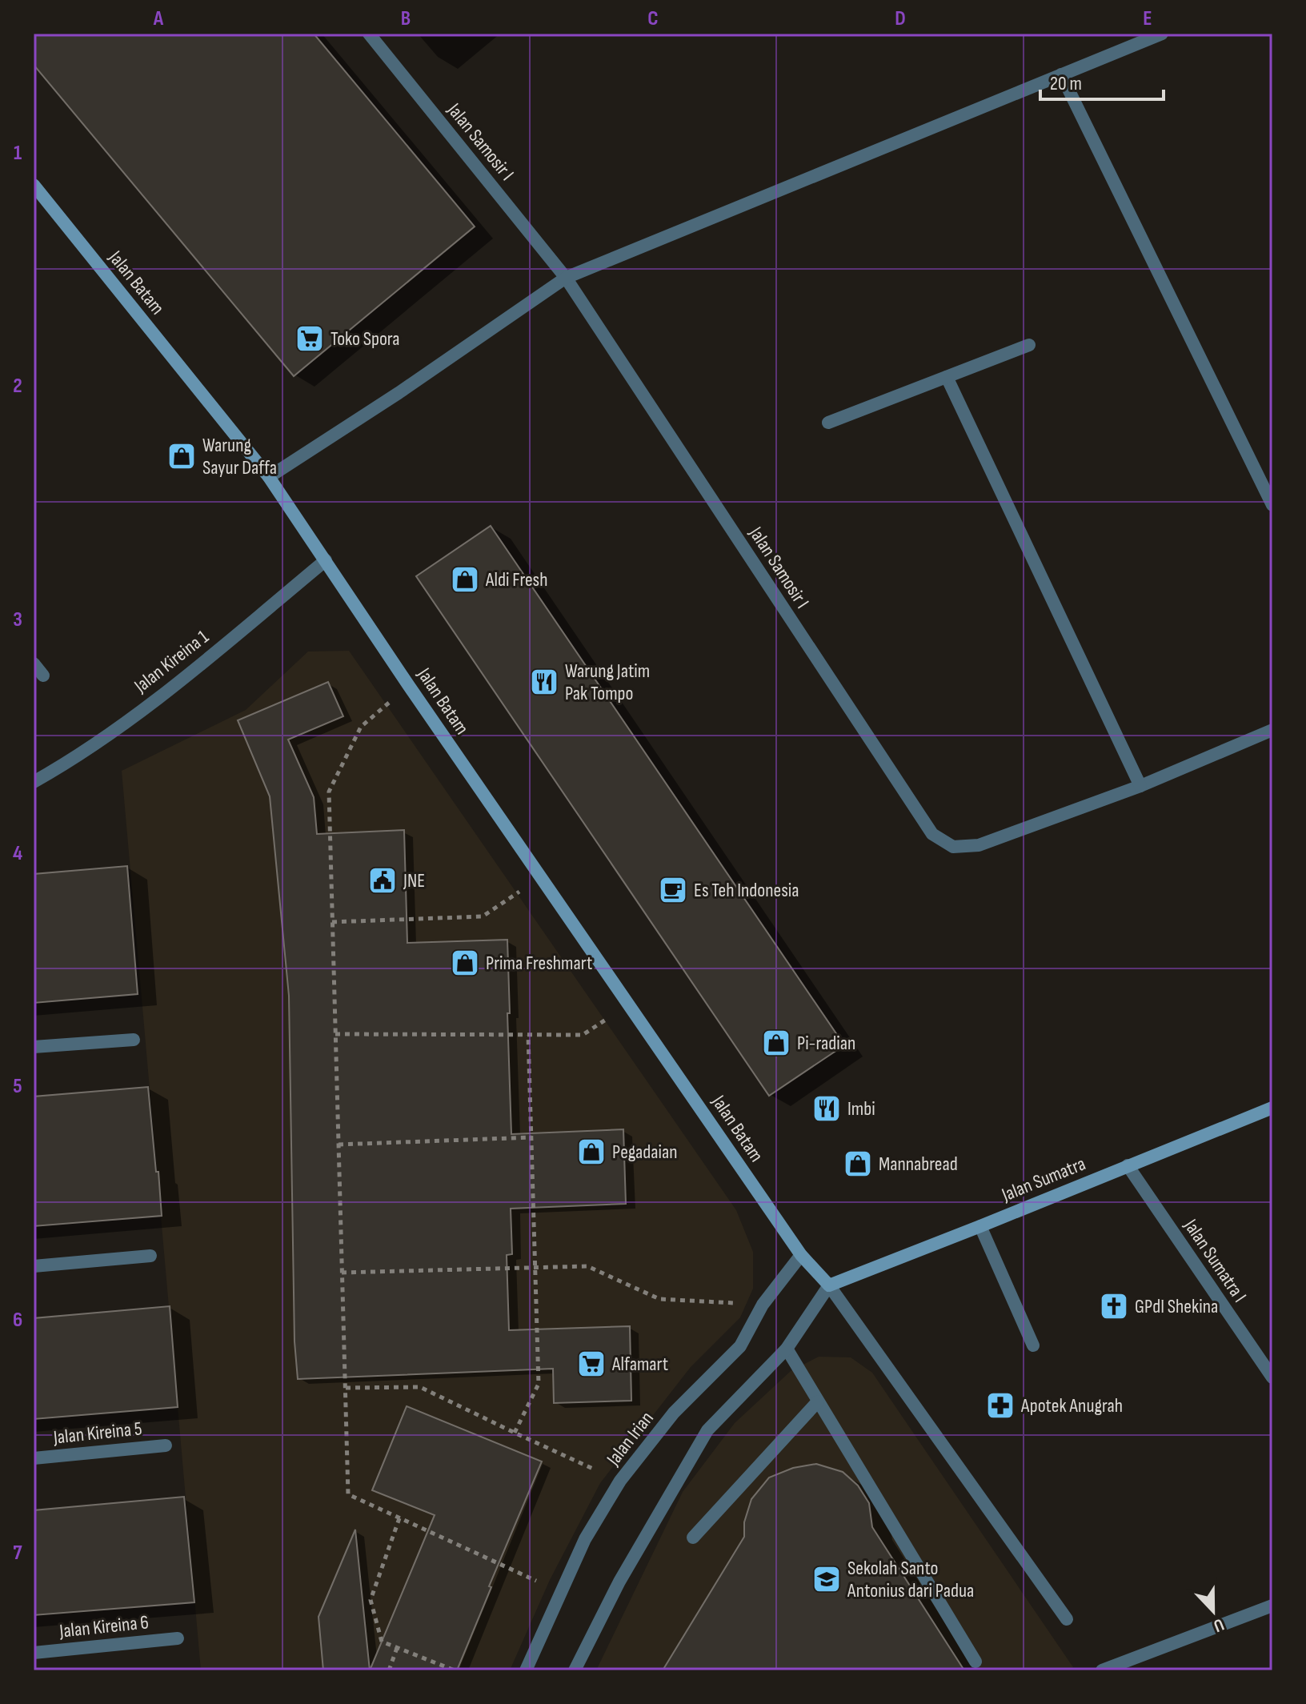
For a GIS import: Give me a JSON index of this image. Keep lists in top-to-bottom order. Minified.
{"streets":{"street":["Jalan Samosir I","Jalan Batam","Jalan Kireina 1","Jalan Sumatra","Jalan Sumatra I","Jalan Kireina 5","Jalan Irian","Jalan Kireina 6"]},"crossings":[["Jalan Batam","Jalan Kireina 1"],["Jalan Batam","Jalan Sumatra"],["Jalan Batam","Jalan Irian"],["Jalan Sumatra","Jalan Sumatra I"]],"places":{"supermarket":["Toko Spora","Alfamart"],"shop":["Warung Sayur Daffa","Aldi Fresh","Prima Freshmart","Pi-radian","Pegadaian","Mannabread"],"restaurant":["Warung Jatim Pak Tompo","Imbi"],"public building":["JNE"],"cafe":["Es Teh Indonesia"],"church":["GPdI Shekina"],"pharmacy":["Apotek Anugrah"],"school or university":["Sekolah Santo Antonius dari Padua"]},"scale_bar":"20 m","north":"bottom","grid":{"columns":["A","B","C","D","E"],"rows":["1","2","3","4","5","6","7"]}}
